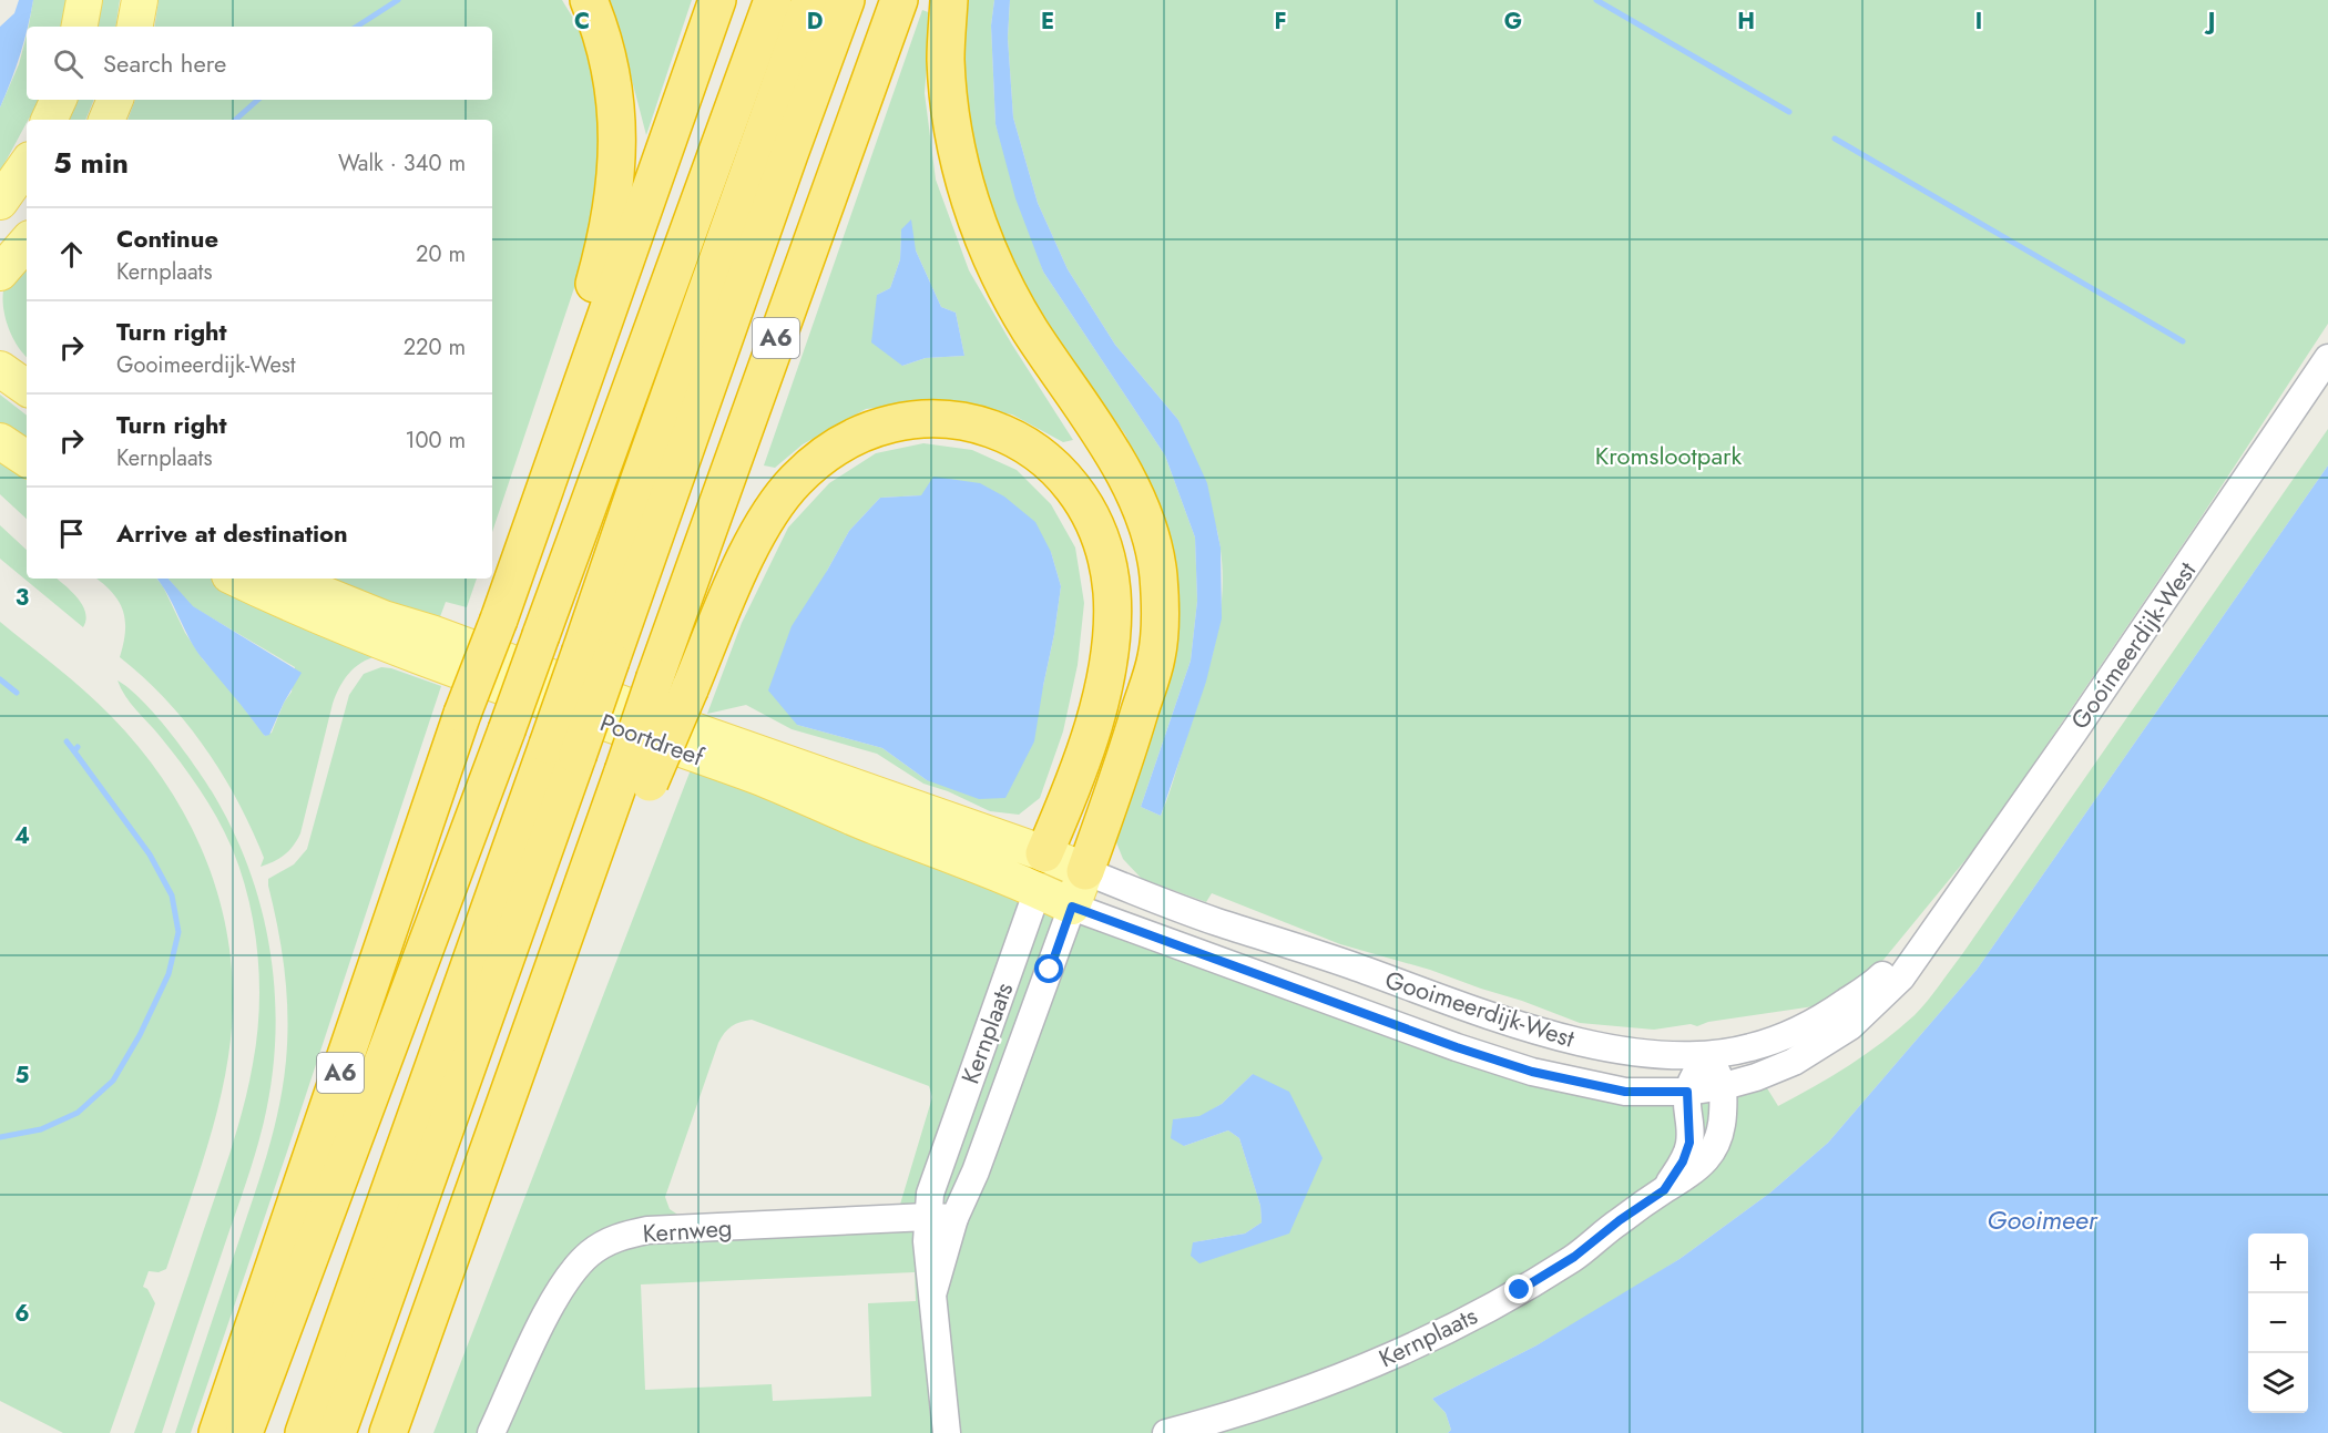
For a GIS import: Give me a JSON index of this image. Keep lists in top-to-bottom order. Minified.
{"streets":{"highway":["A6"],"main road":["Poortdreef","Kernplaats"],"street":["Gooimeerdijk-West","Kernweg"]},"crossings":[["A6","Poortdreef"],["A6","Kernplaats"],["Gooimeerdijk-West","Poortdreef"],["Gooimeerdijk-West","Kernplaats"],["Poortdreef","Kernplaats"],["Kernplaats","Kernweg"]],"water":["Gooimeer"],"parks":["Kromslootpark"],"page":{"search":"Search here","heading":["5 min","Walk · 340 m"],"list":[["Continue","Kernplaats","20 m"],["Turn right","Gooimeerdijk-West","220 m"],["Turn right","Kernplaats","100 m"],"Arrive at destination"],"map_buttons":["+","−"]},"grid":{"columns":["C","D","E","F","G","H","I","J"],"rows":["3","4","5","6"]}}
